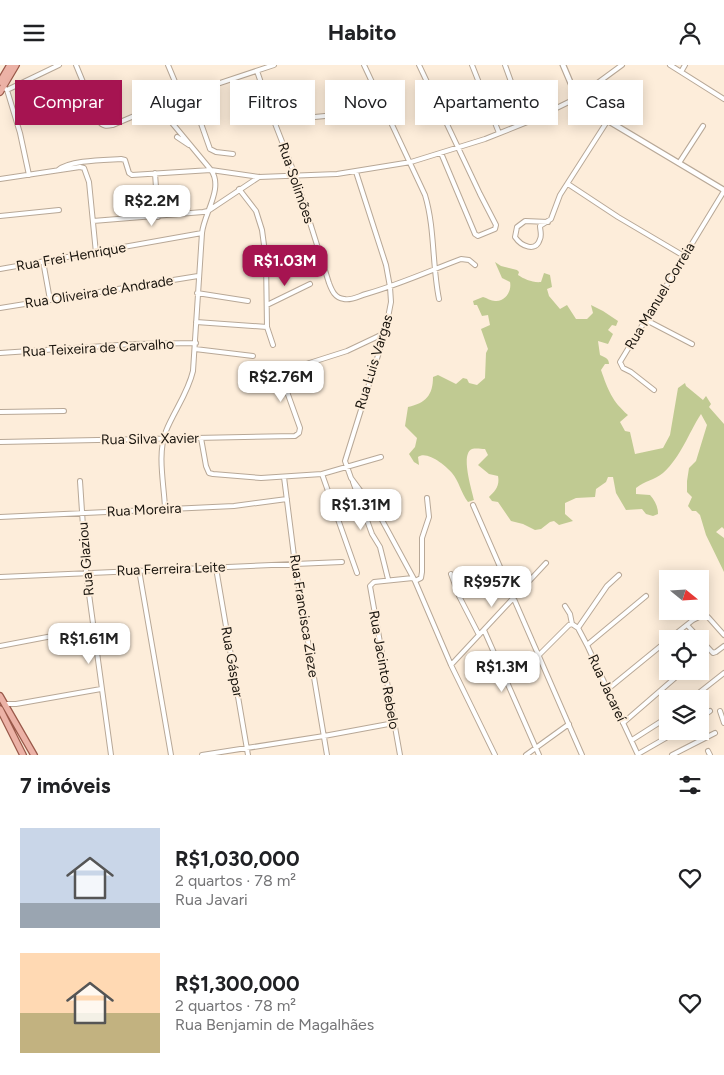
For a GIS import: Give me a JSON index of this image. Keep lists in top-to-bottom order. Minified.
{"streets":{"street":["Rua Solimões","Rua Frei Henrique","Rua Oliveira de Andrade","Rua Manuel Correia","Rua Teixeira de Carvalho","Rua Luis Vargas","Rua Silva Xavier","Rua Moreira","Rua Glaziou","Rua Ferreira Leite","Rua Francisca Zieze","Rua Gáspar","Rua Jacinto Rebelo","Rua Jacareí"]},"crossings":[["Rua Solimões","Rua Luis Vargas"],["Rua Luis Vargas","Rua Silva Xavier"],["Rua Moreira","Rua Glaziou"],["Rua Moreira","Rua Francisca Zieze"],["Rua Glaziou","Rua Ferreira Leite"],["Rua Ferreira Leite","Rua Francisca Zieze"],["Rua Ferreira Leite","Rua Gáspar"]],"north":"right","page":{"header":"Habito","chip":["Comprar","Alugar","Filtros","Novo","Apartamento","Casa"],"price":["R$2.2M","R$1.03M","R$2.76M","R$1.31M","R$957K","R$1.61M","R$1.3M"],"heading":"7 imóveis","list":[{"name":"R$1,030,000","note":"2 quartos · 78 m² · Rua Javari"},{"name":"R$1,300,000","note":"2 quartos · 78 m² · Rua Benjamin de Magalhães"}]}}
